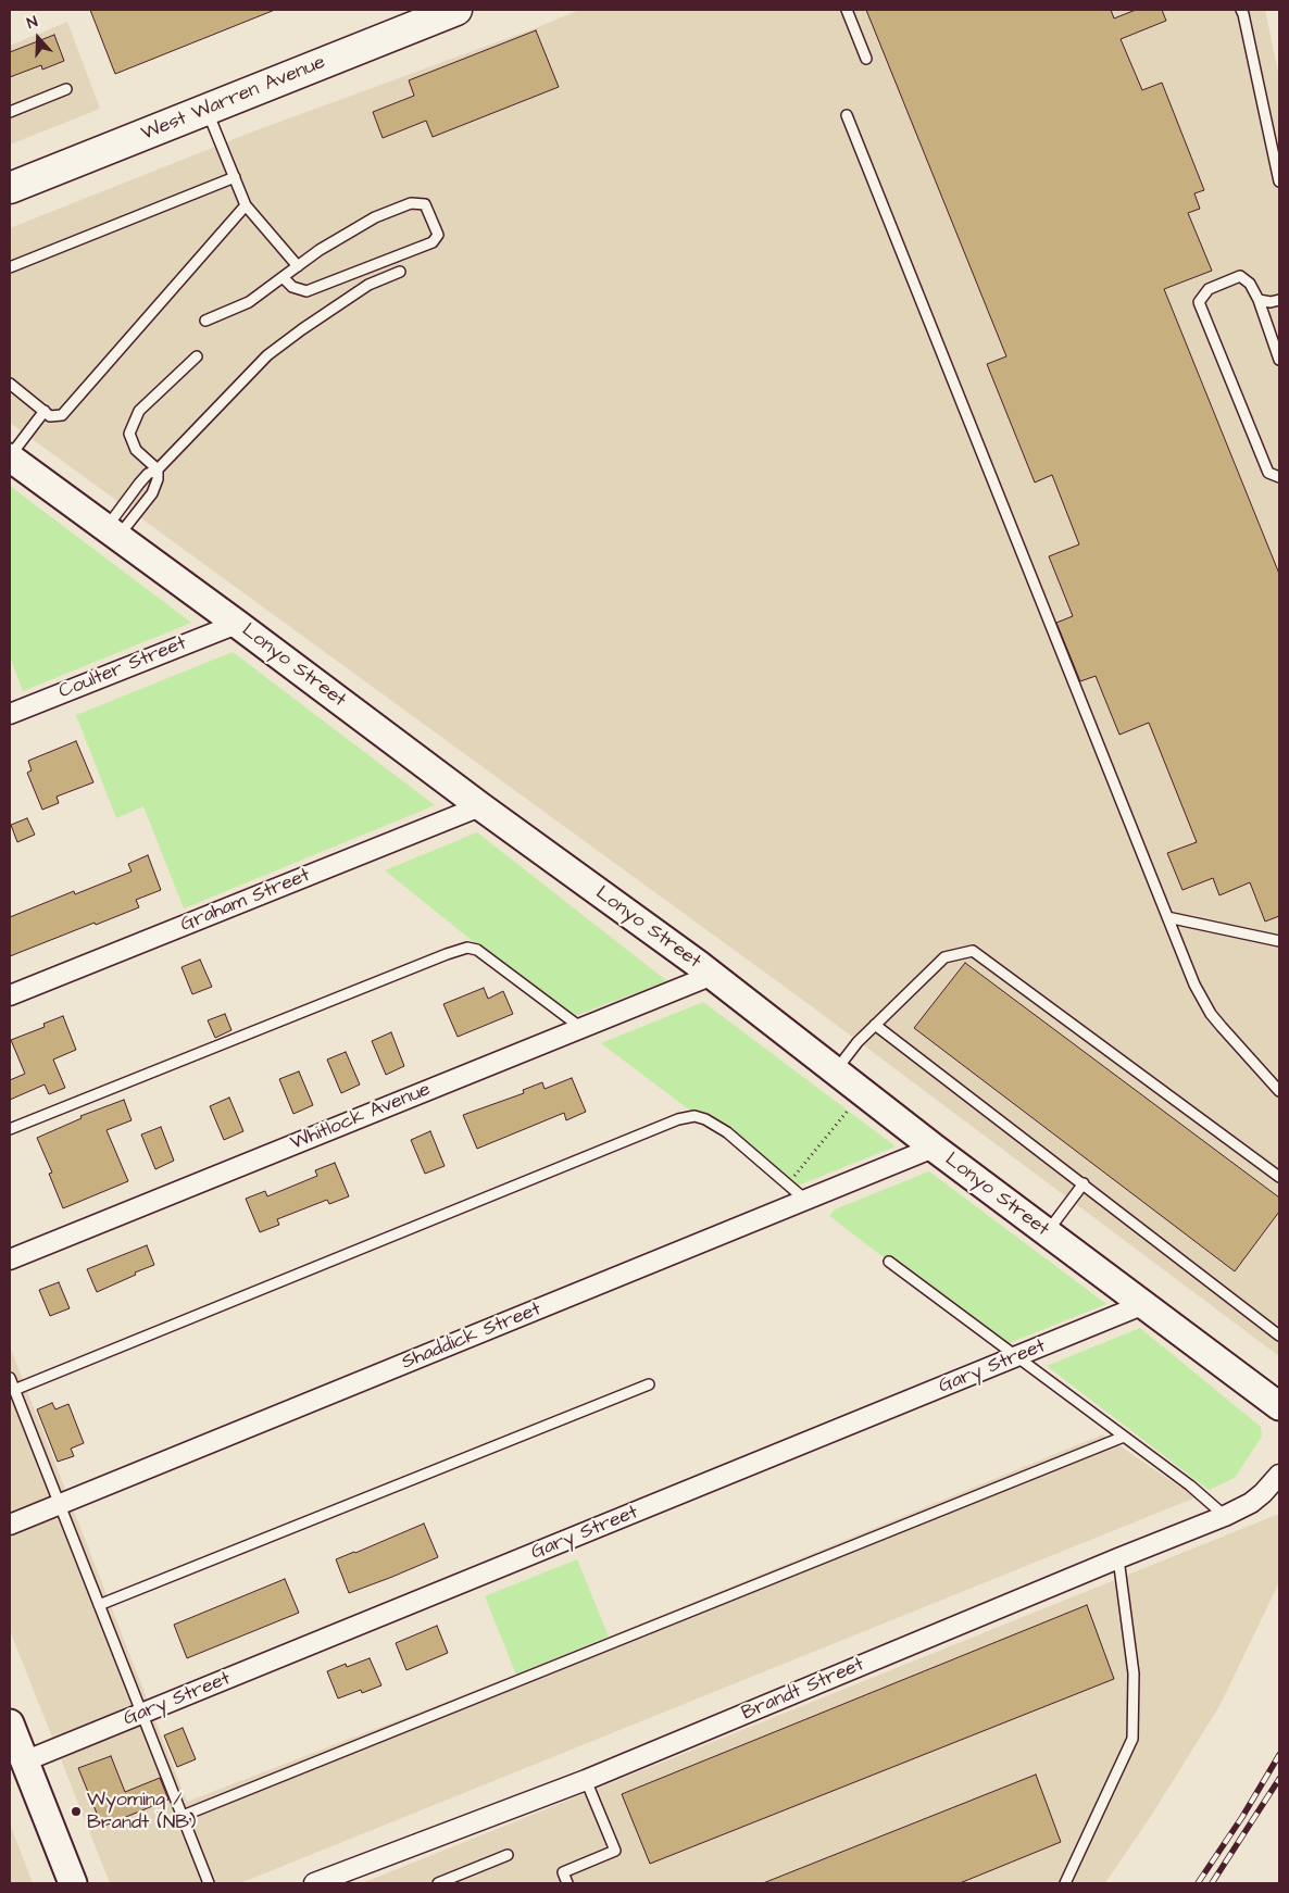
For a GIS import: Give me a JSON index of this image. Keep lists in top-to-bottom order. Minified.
{"streets":{"main road":["West Warren Avenue"],"street":["Lonyo Street","Coulter Street","Graham Street","Whitlock Avenue","Shaddick Street","Gary Street","Brandt Street"]},"crossings":[["Lonyo Street","Coulter Street"],["Lonyo Street","Graham Street"],["Lonyo Street","Whitlock Avenue"],["Lonyo Street","Shaddick Street"],["Lonyo Street","Gary Street"]],"places":["Wyoming / Brandt (NB)"],"north":"top"}
